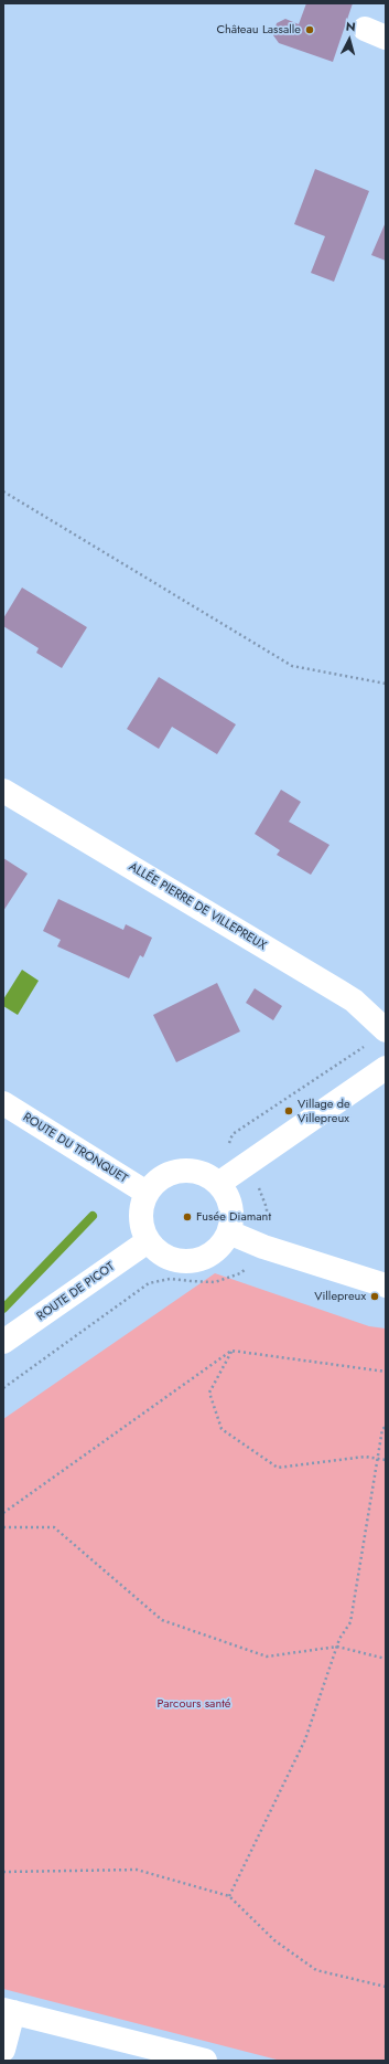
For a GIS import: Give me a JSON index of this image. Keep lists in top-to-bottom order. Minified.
{"streets":{"street":["ALLÉE PIERRE DE VILLEPREUX","ROUTE DU TRONQUET","ROUTE DE PICOT"]},"crossings":[["ROUTE DU TRONQUET","ROUTE DE PICOT"]],"parks":["Parcours santé"],"places":["Château Lassalle","Village de Villepreux","Fusée Diamant","Villepreux"],"north":"top"}
